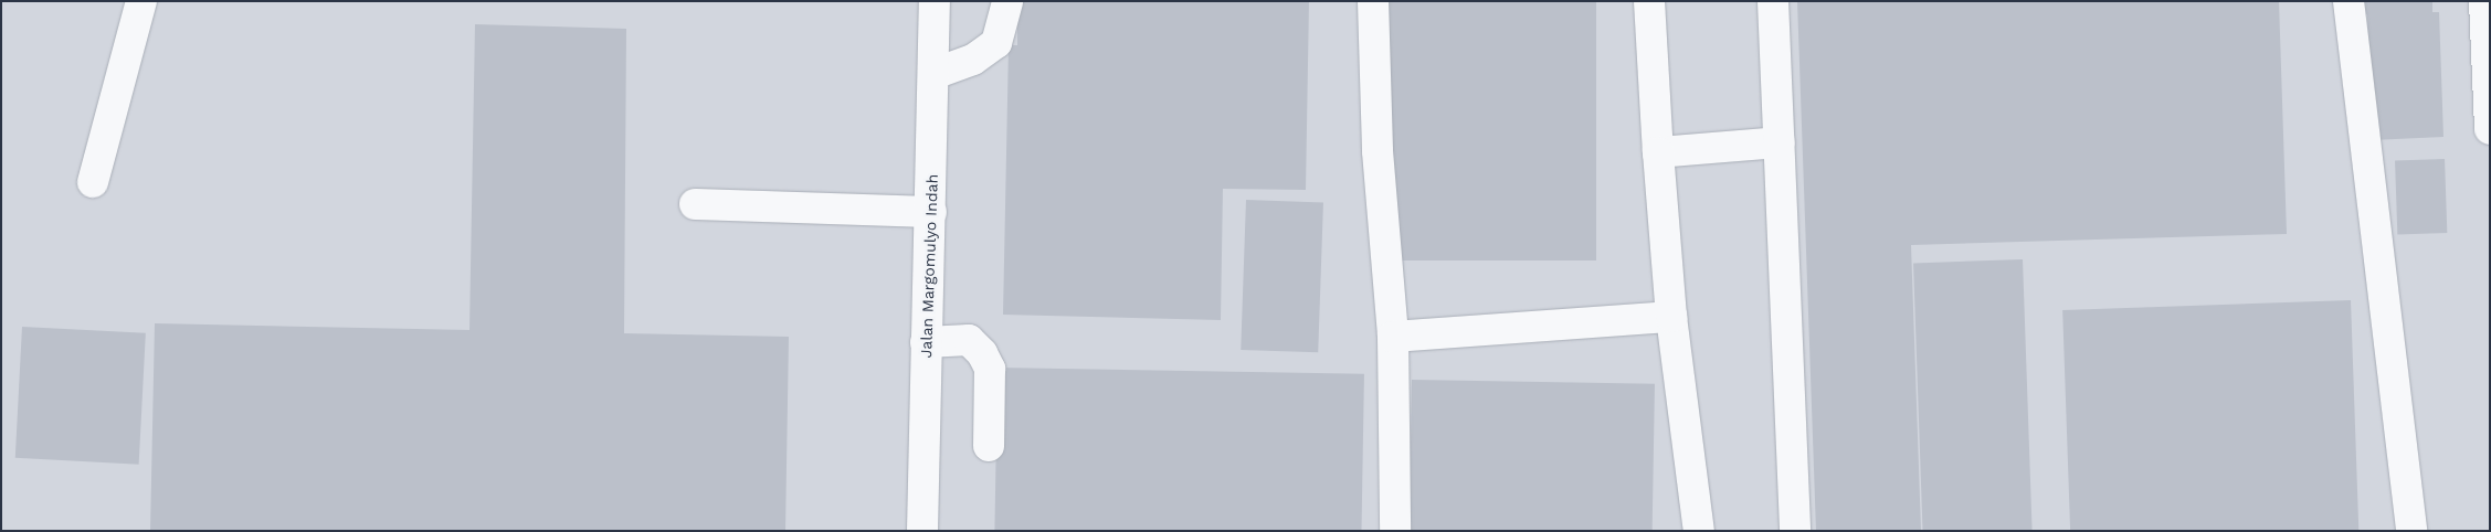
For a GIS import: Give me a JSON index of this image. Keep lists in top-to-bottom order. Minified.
{"streets":{"street":["Jalan Margomulyo Indah"]}}
